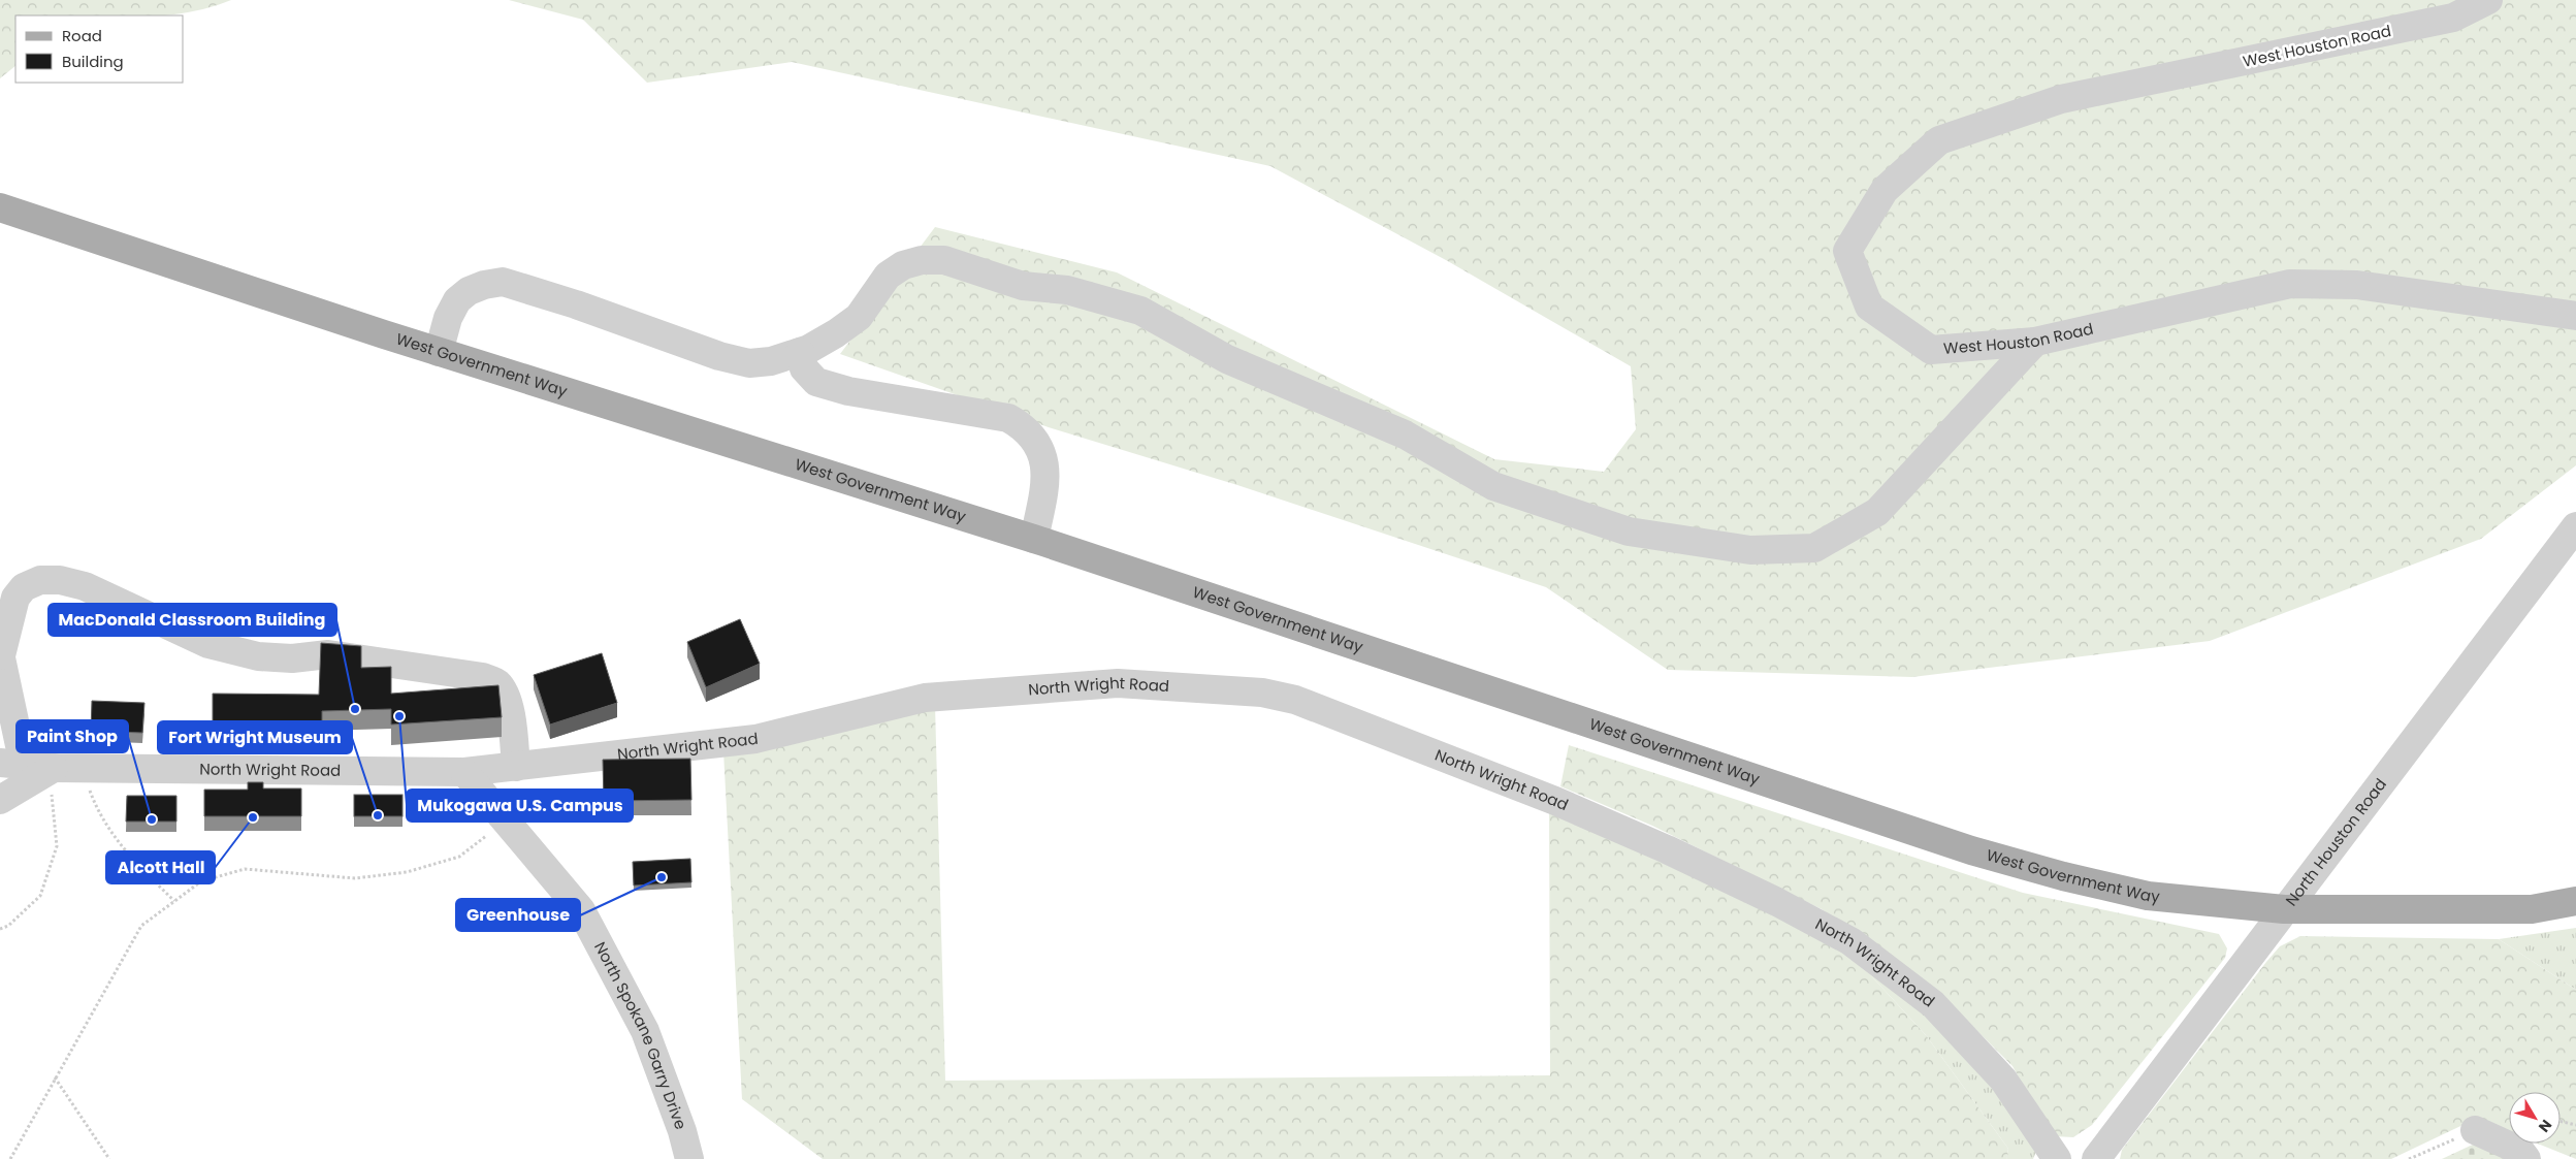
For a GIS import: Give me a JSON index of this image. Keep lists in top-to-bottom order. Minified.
{"streets":{"main road":["West Government Way"],"street":["West Houston Road","North Wright Road","North Houston Road","North Spokane Garry Drive"]},"crossings":[["West Government Way","North Houston Road"],["North Wright Road","North Spokane Garry Drive"]],"places":["MacDonald Classroom Building","Mukogawa U.S. Campus","Fort Wright Museum","Alcott Hall","Paint Shop","Greenhouse"],"legend":["Road","Building"],"north":"bottom right"}
